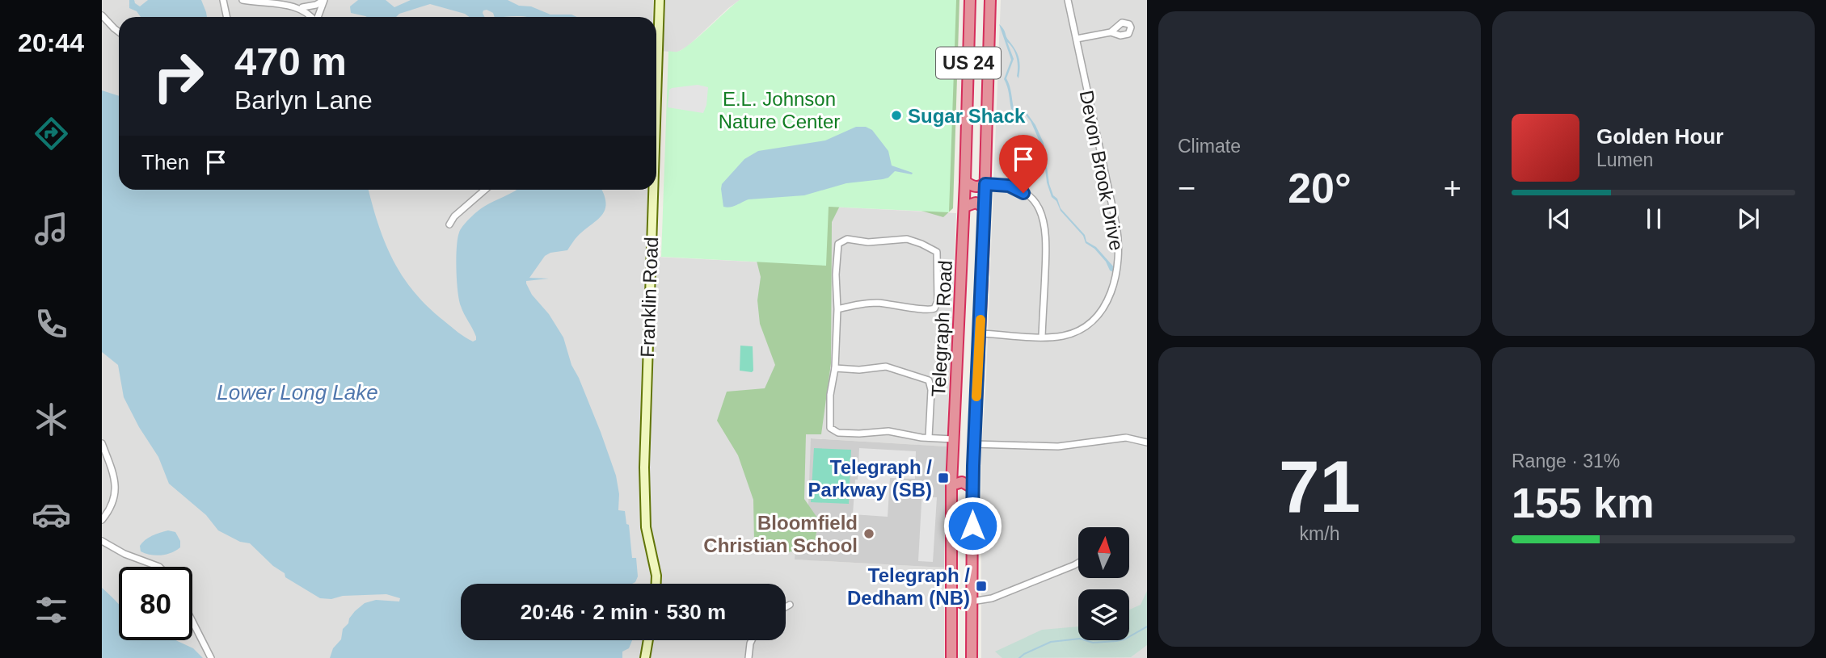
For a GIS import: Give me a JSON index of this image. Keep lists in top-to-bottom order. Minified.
{"streets":{"highway":["US 24","Telegraph Road"],"street":["Devon Brook Drive","Franklin Road"]},"crossings":[["Devon Brook Drive","Telegraph Road"]],"water":["Lower Long Lake"],"parks":["E.L. Johnson Nature Center"],"places":{"other":["Sugar Shack","Bloomfield Christian School"],"transit":["Telegraph / Parkway (SB)","Telegraph / Dedham (NB)"]},"north":"top","page":{"tabs":"20:44","tile":["Climate",["71","km/h"],["Range · 31%","155 km"]],"turn":["470 m","Barlyn Lane"],"song":["Golden Hour","Lumen"],"then":"Then","heat":["−","20°","+"],"limit":"80","trip":"20:46 · 2 min · 530 m"}}
